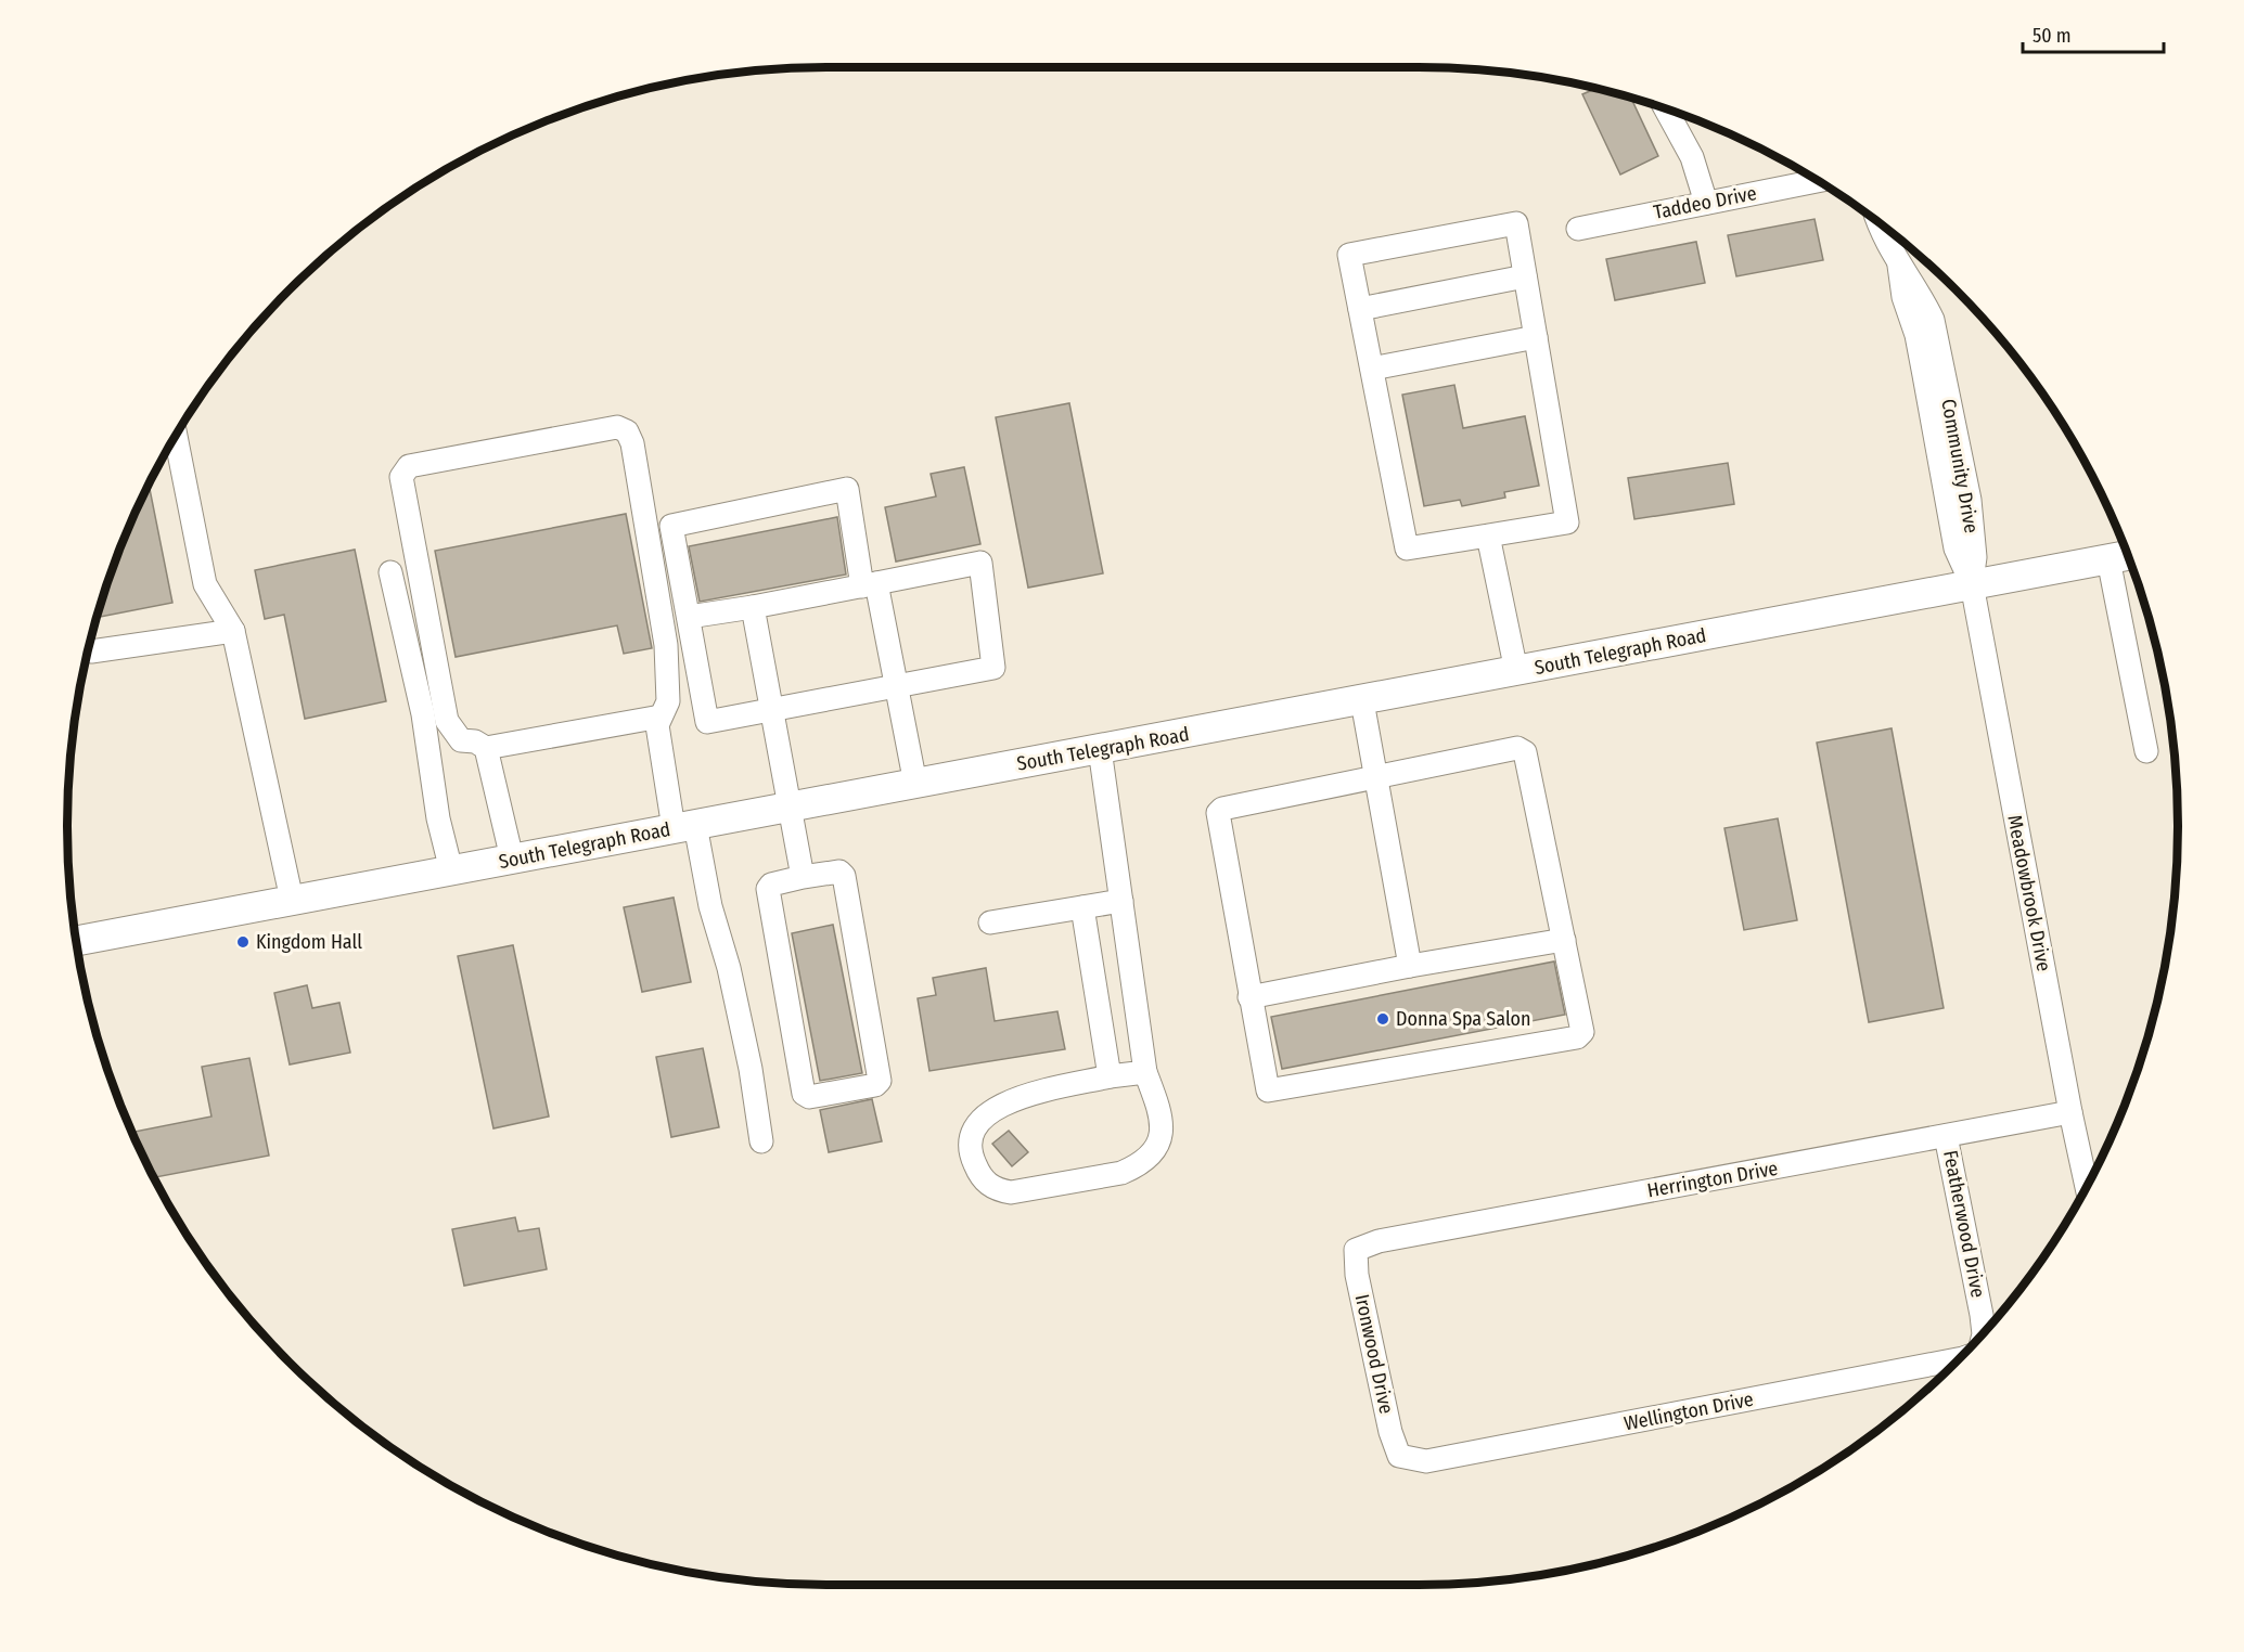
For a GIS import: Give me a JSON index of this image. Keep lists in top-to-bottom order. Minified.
{"streets":{"main road":["South Telegraph Road"],"street":["Taddeo Drive","Community Drive","Meadowbrook Drive","Herrington Drive","Featherwood Drive","Ironwood Drive","Wellington Drive"]},"crossings":[["Community Drive","South Telegraph Road"],["Community Drive","Meadowbrook Drive"],["South Telegraph Road","Meadowbrook Drive"],["Meadowbrook Drive","Herrington Drive"],["Herrington Drive","Featherwood Drive"],["Herrington Drive","Ironwood Drive"],["Ironwood Drive","Wellington Drive"]],"places":["Kingdom Hall","Donna Spa Salon"],"scale_bar":"50 m"}
